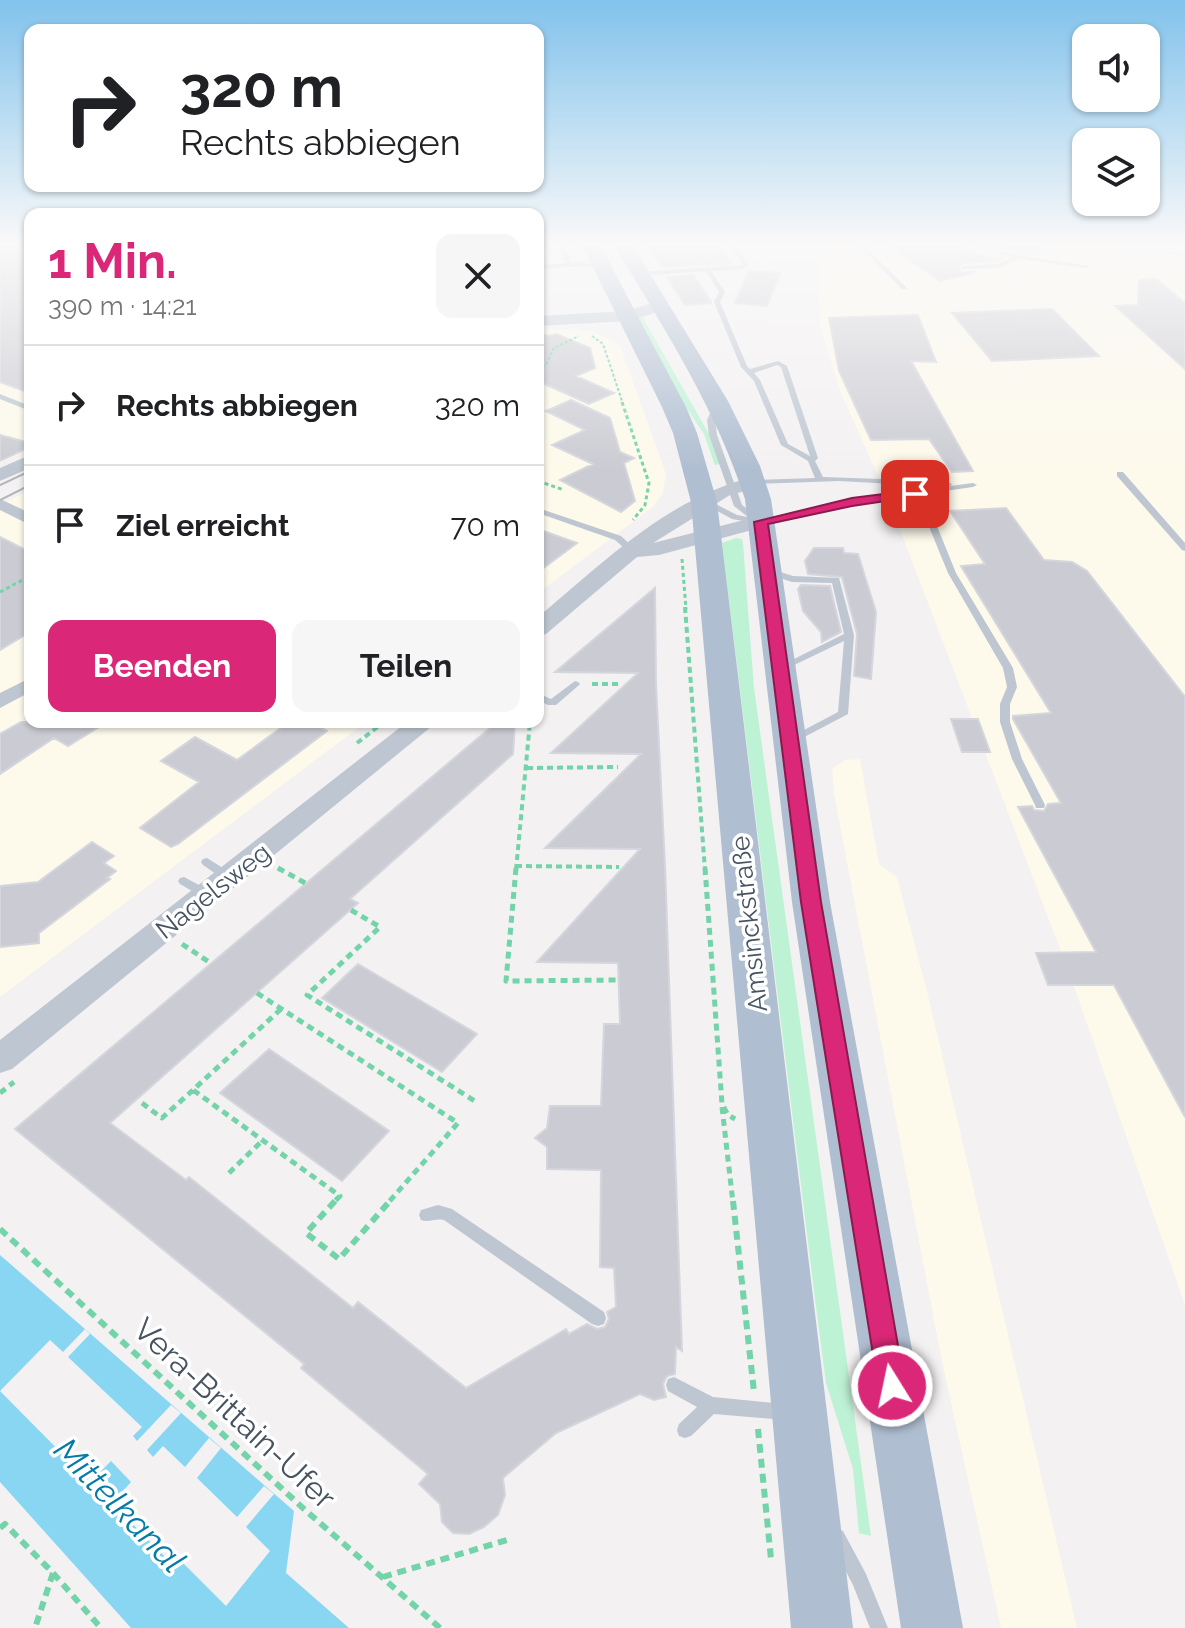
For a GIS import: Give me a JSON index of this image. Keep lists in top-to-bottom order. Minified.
{"streets":{"main road":["Amsinckstraße"],"street":["Nagelsweg"],"path":["Vera-Brittain-Ufer"]},"water":["Mittelkanal"],"page":{"turn":["320 m","Rechts abbiegen"],"heading":["1 Min.","390 m · 14:21"],"list":[{"name":"Rechts abbiegen","value":"320 m"},{"name":"Ziel erreicht","value":"70 m"}],"buttons":["Beenden","Teilen"]}}
